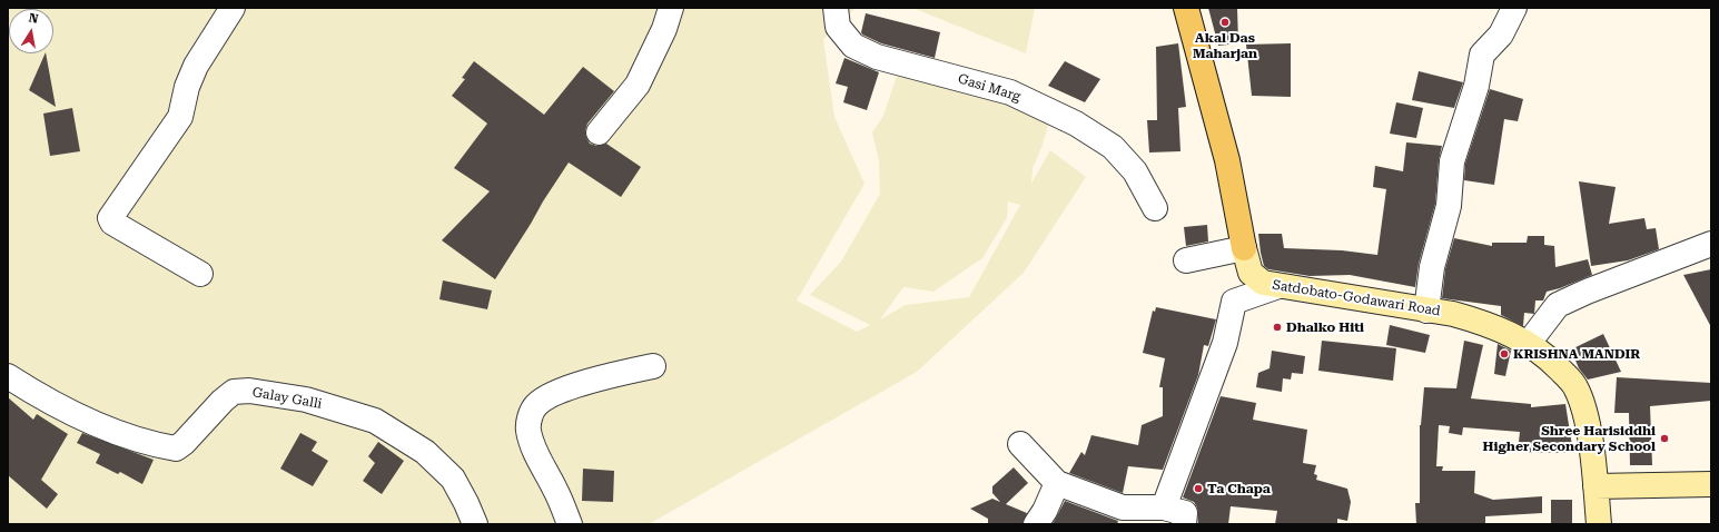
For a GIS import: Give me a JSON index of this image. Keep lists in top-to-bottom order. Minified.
{"streets":{"main road":["Satdobato-Godawari Road"],"street":["Gasi Marg","Galay Galli"]},"places":["Akal Das Maharjan","Dhalko Hiti","KRISHNA MANDIR","Shree Harisiddhi Higher Secondary School","Ta Chapa"],"north":"top"}
